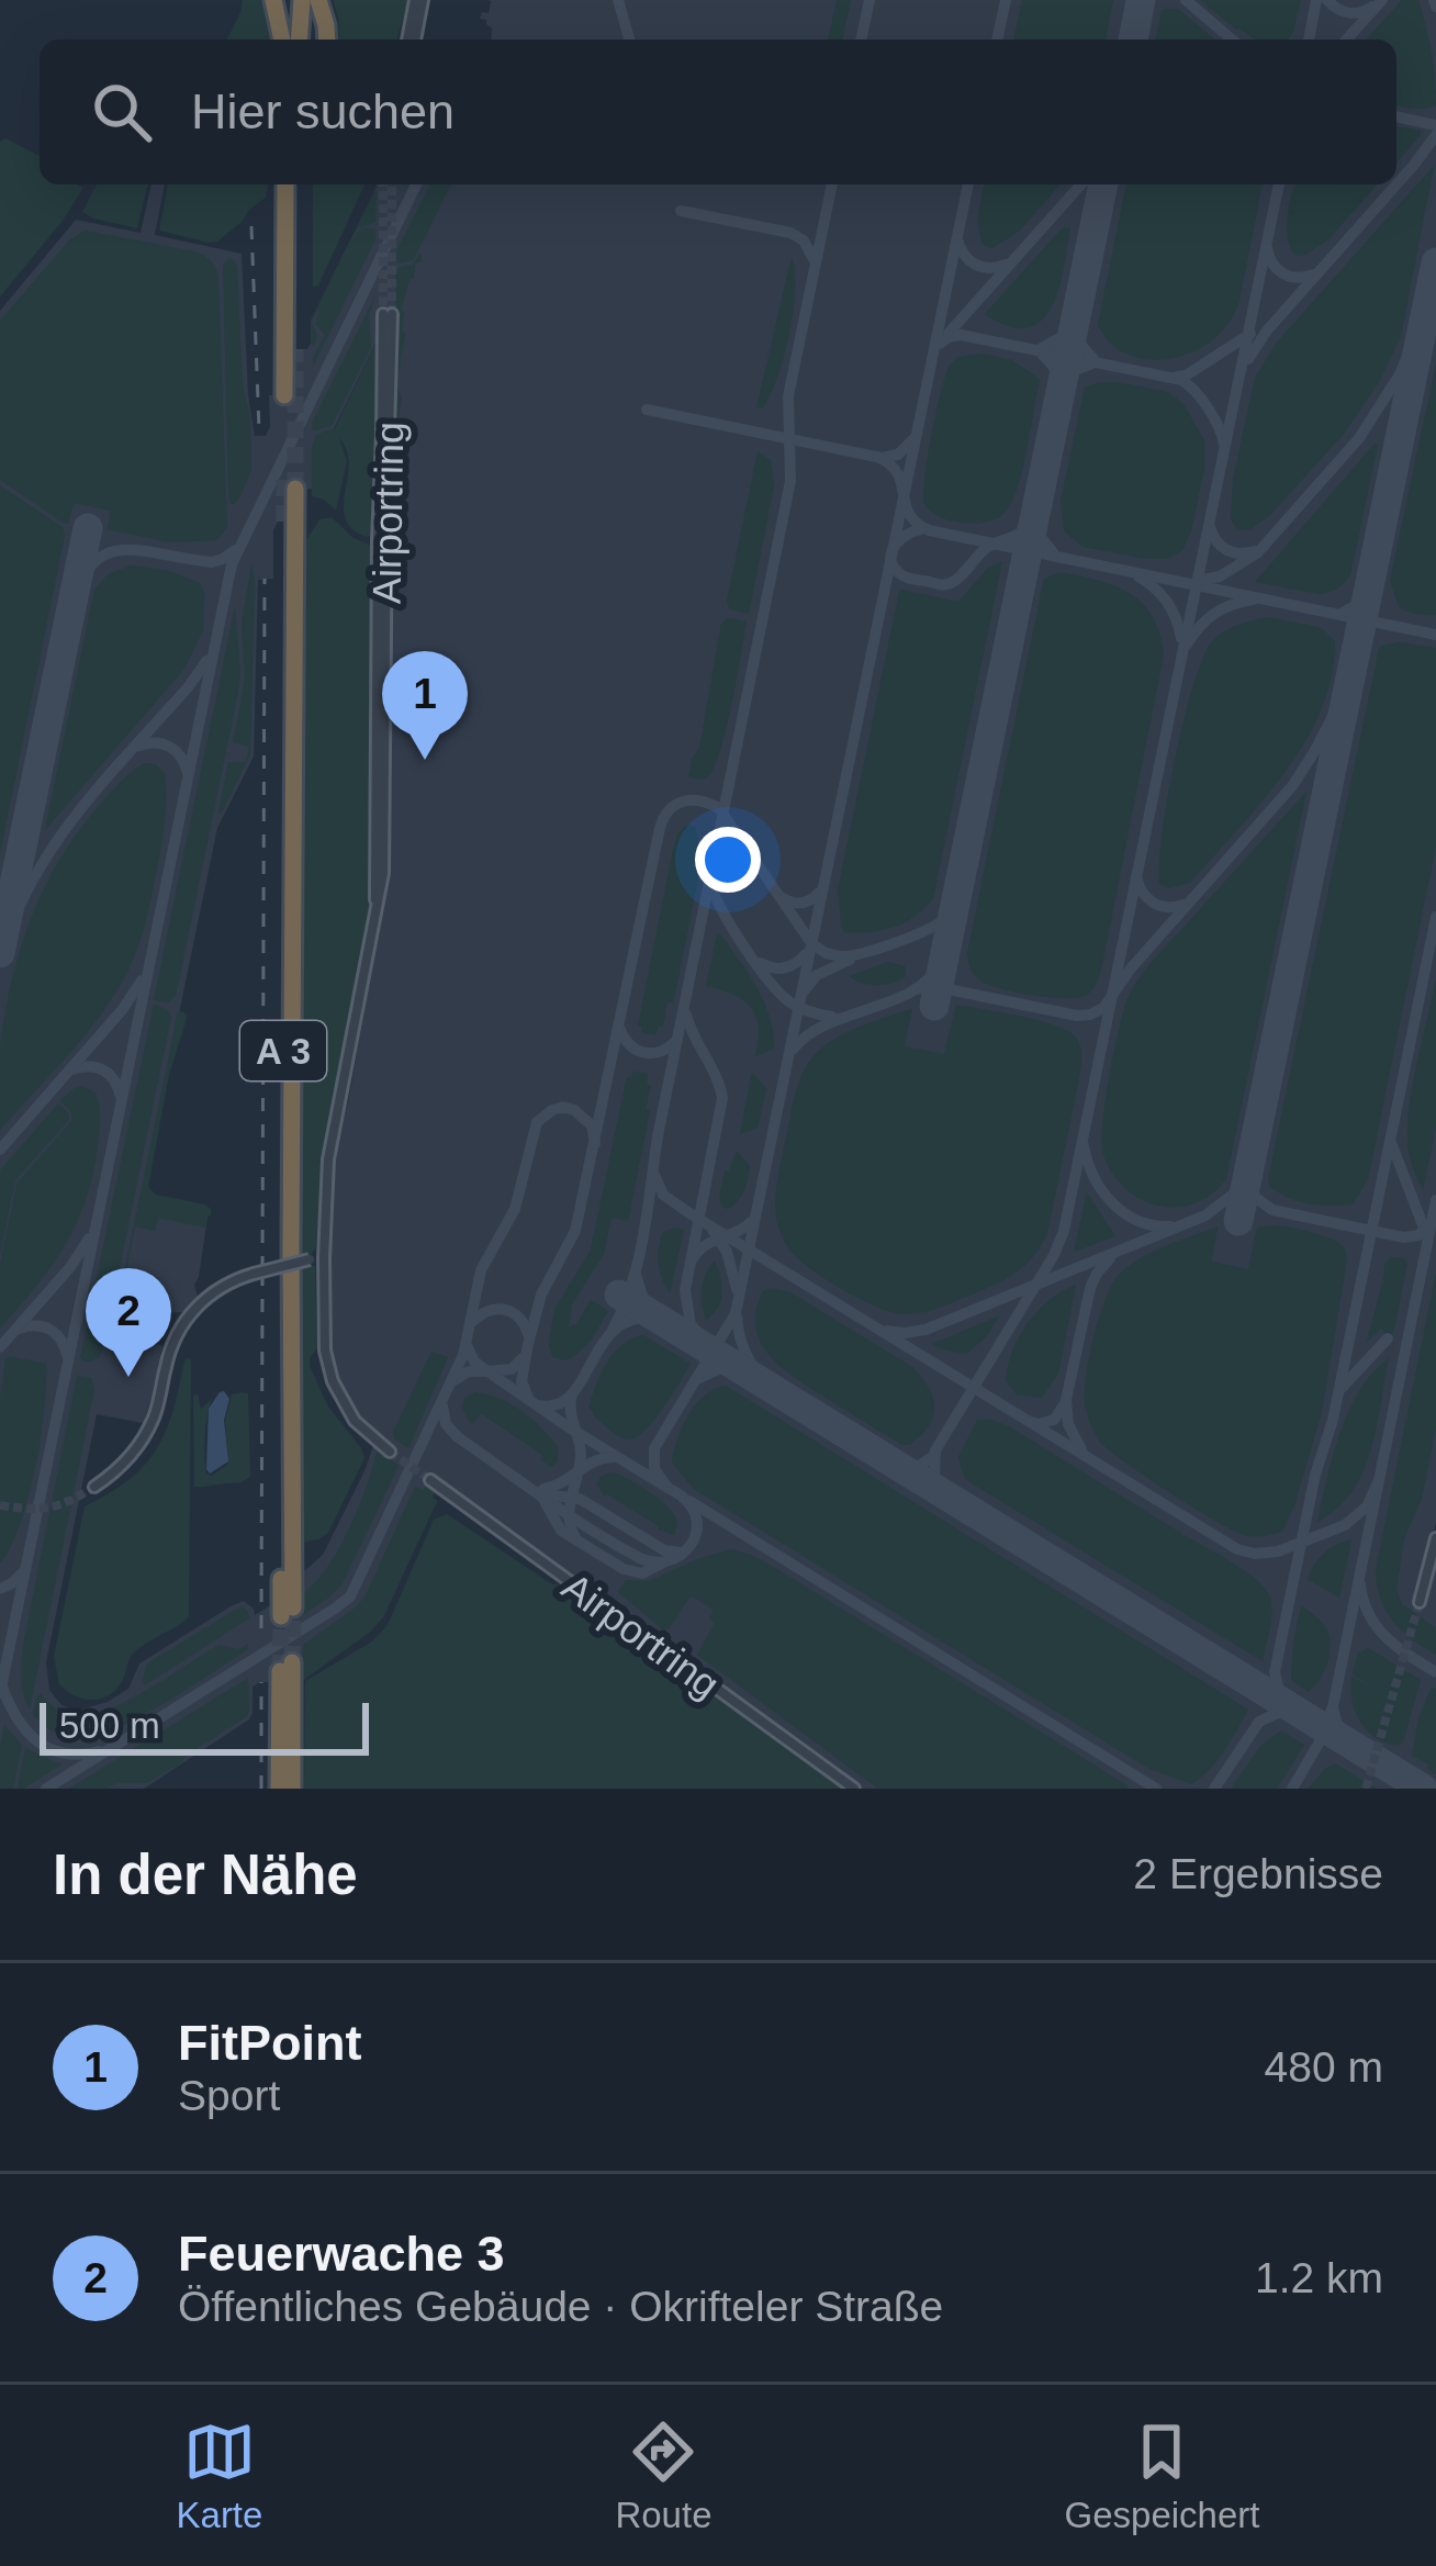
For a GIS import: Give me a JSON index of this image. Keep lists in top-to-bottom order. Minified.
{"streets":{"highway":["A 3"],"street":["Airportring"]},"scale_bar":"500 m","page":{"search":"Hier suchen","pins":["1","2"],"scale":"500 m","heading":["In der Nähe","2 Ergebnisse"],"list":[{"mark":"1","name":"FitPoint","note":"Sport","value":"480 m"},{"mark":"2","name":"Feuerwache 3","note":"Öffentliches Gebäude · Okrifteler Straße","value":"1.2 km"}],"nav":["Karte","Route","Gespeichert"]}}
